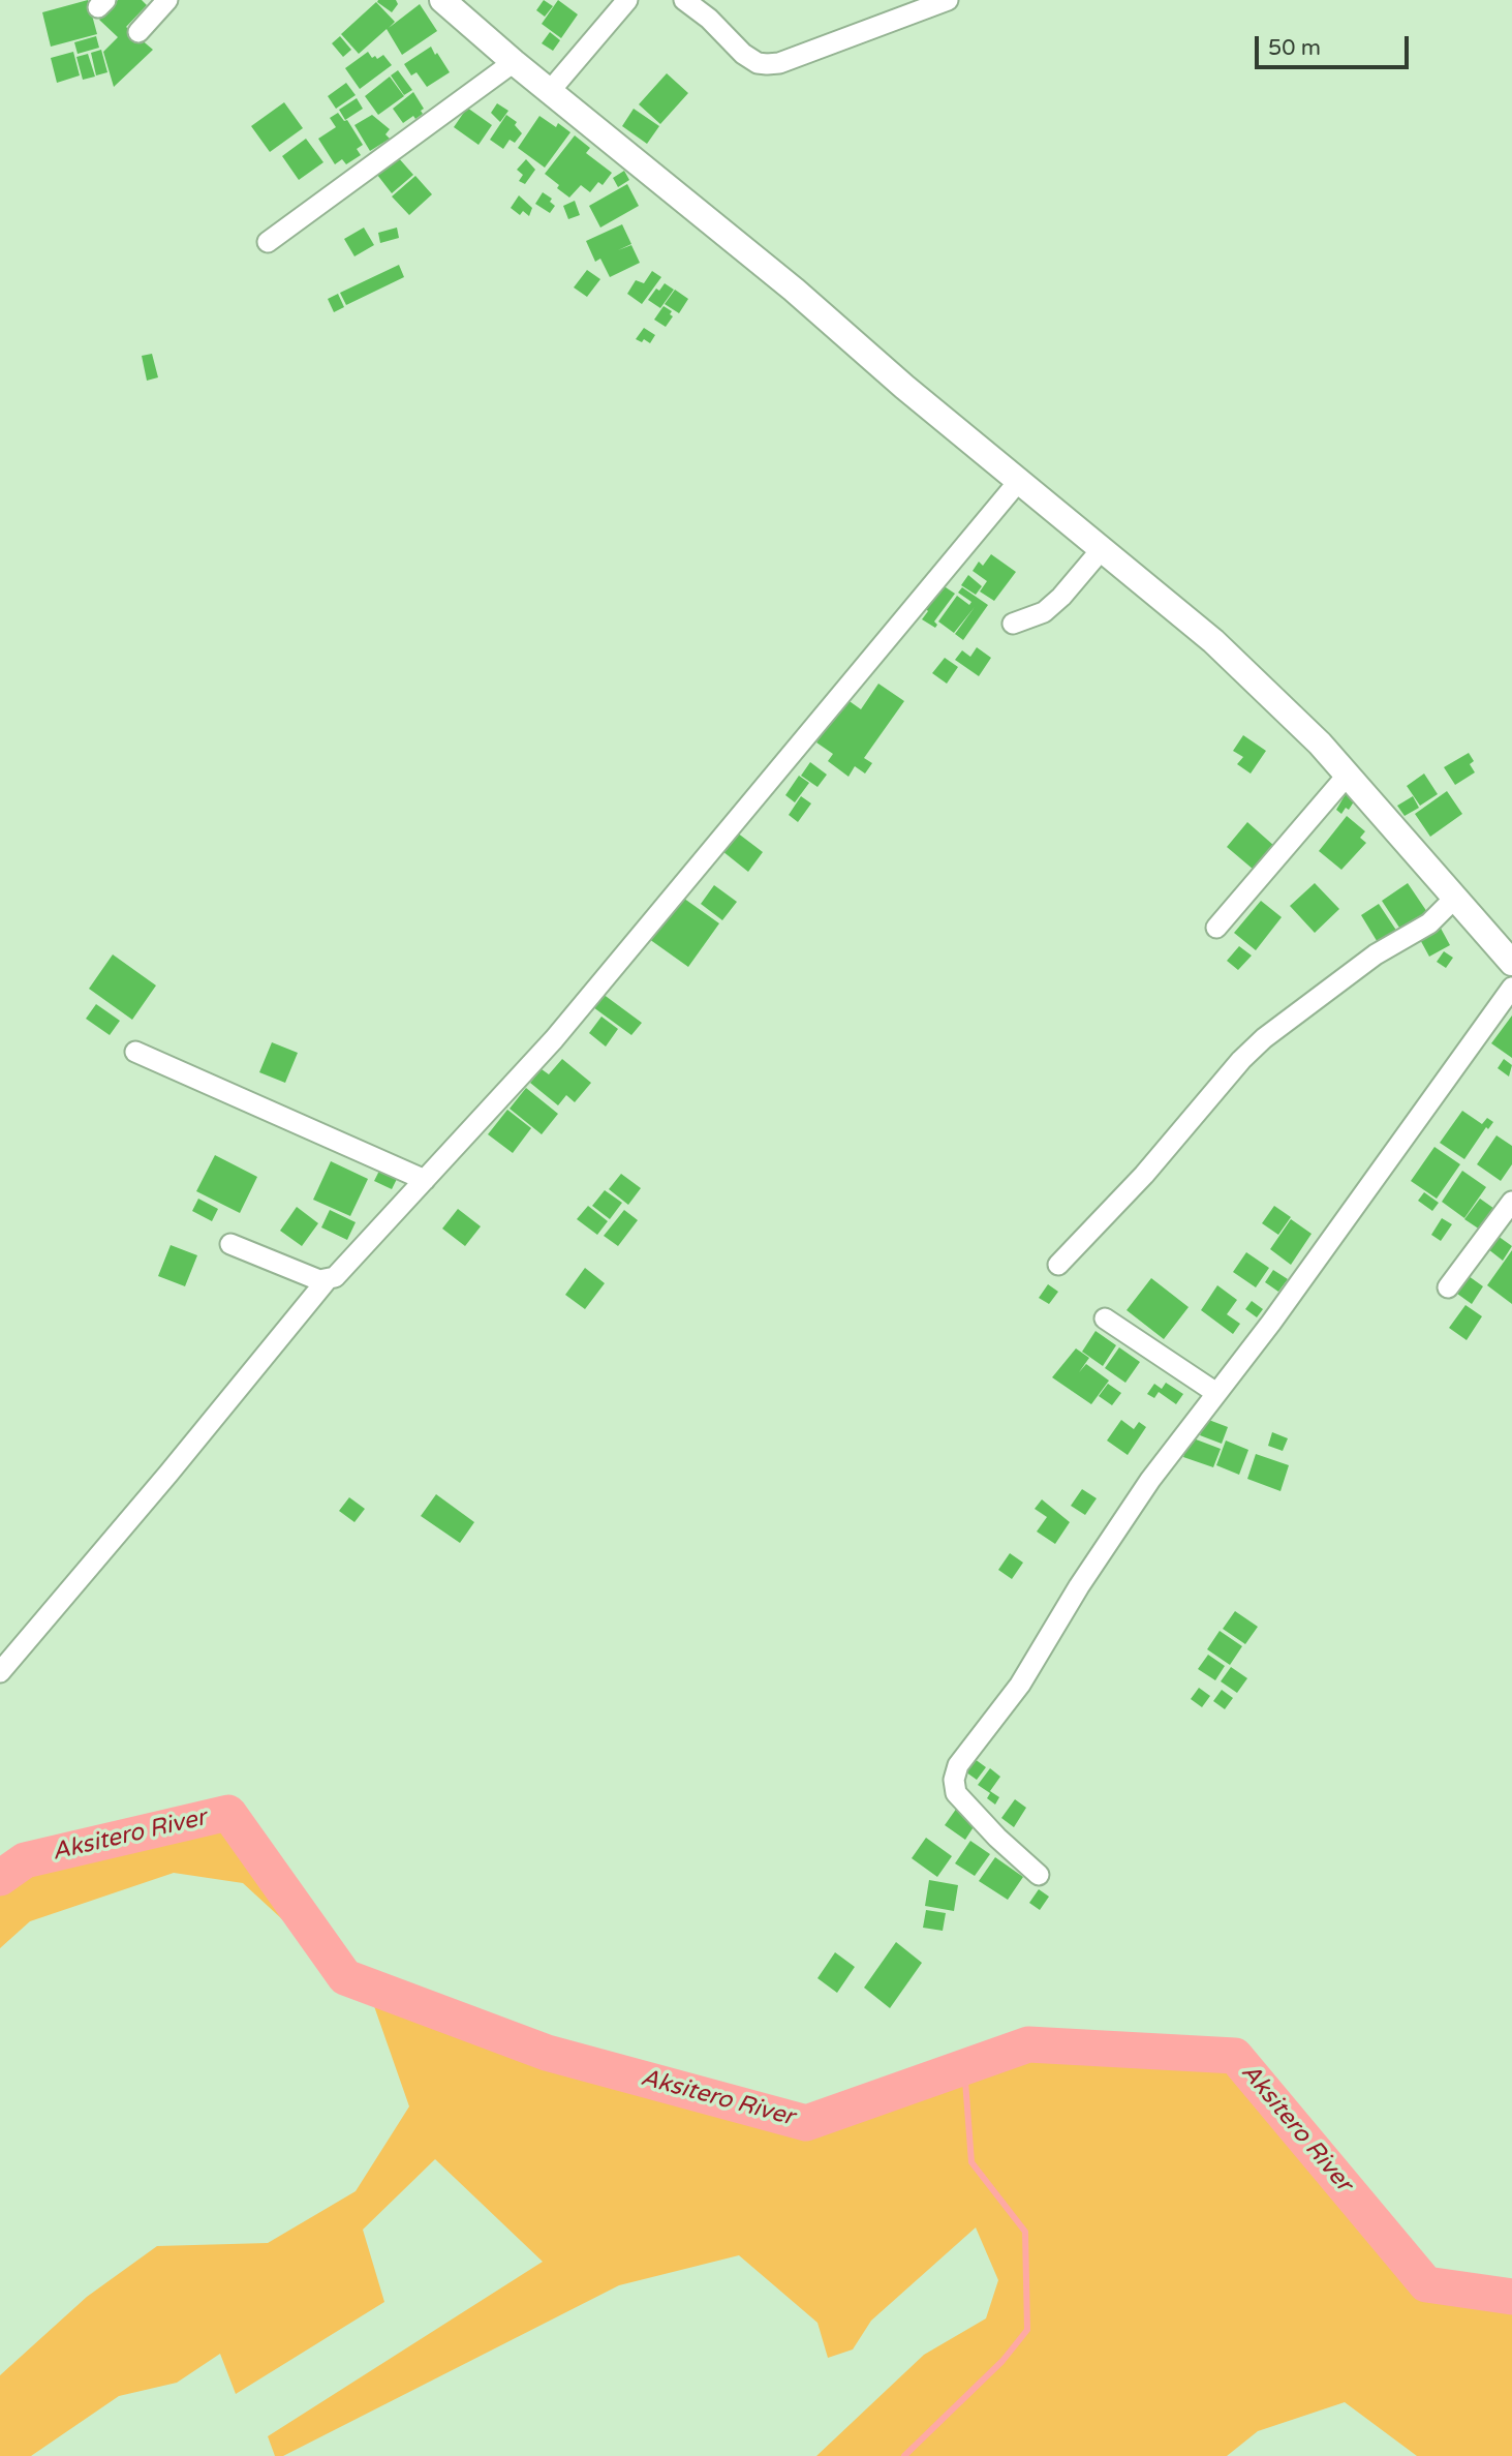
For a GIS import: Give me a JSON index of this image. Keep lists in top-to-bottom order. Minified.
{"water":["Aksitero River"],"scale_bar":"50 m"}
